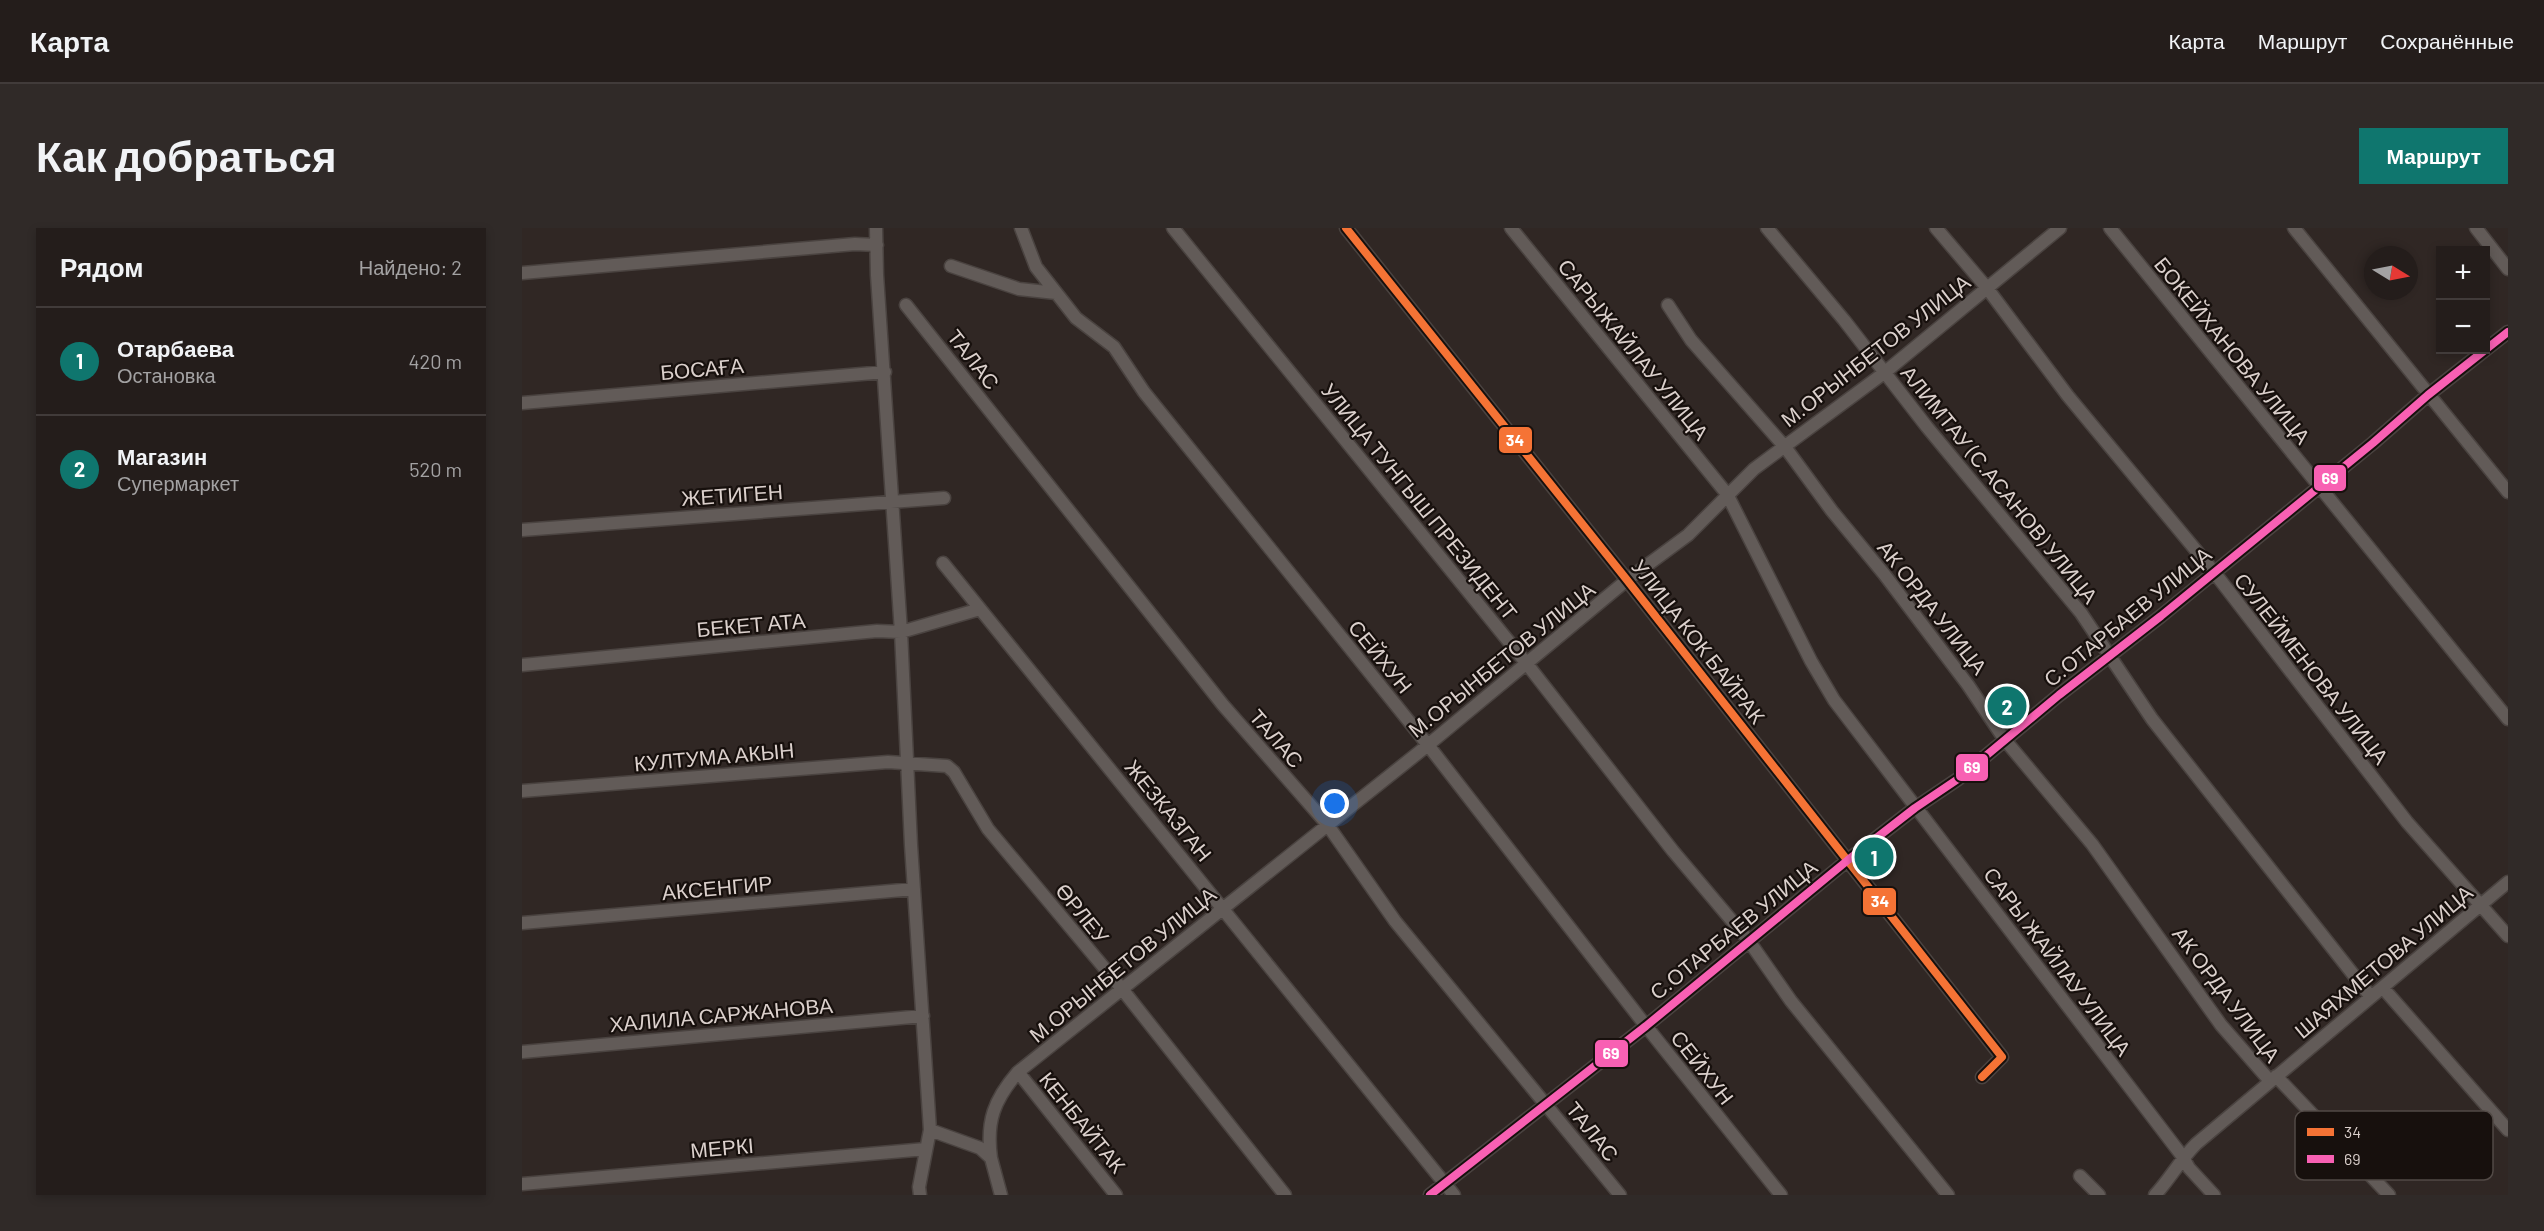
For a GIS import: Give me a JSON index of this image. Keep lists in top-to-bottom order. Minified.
{"streets":{"street":["САРЫЖАЙЛАУ УЛИЦА","М.ОРЫНБЕТОВ УЛИЦА","БОКЕЙХАНОВА УЛИЦА","ТАЛАС","БОСАҒА","АЛИМТАУ (С.АСАНОВ) УЛИЦА","ЖЕТИГЕН","УЛИЦА ТУНГЫШ ПРЕЗИДЕНТ","АК ОРДА УЛИЦА","С.ОТАРБАЕВ УЛИЦА","БЕКЕТ АТА","УЛИЦА КОК БАЙРАК","СЕЙХУН","СУЛЕЙМЕНОВА УЛИЦА","КУЛТУМА АКЫН","ЖЕЗКАЗГАН","АКСЕНГИР","ӨРЛЕУ","САРЫ ЖАЙЛАУ УЛИЦА","ШАЯХМЕТОВА УЛИЦА","ХАЛИЛА САРЖАНОВА","КЕНБАЙТАК","МЕРКІ"]},"crossings":[["САРЫЖАЙЛАУ УЛИЦА","М.ОРЫНБЕТОВ УЛИЦА"],["САРЫЖАЙЛАУ УЛИЦА","САРЫ ЖАЙЛАУ УЛИЦА"],["М.ОРЫНБЕТОВ УЛИЦА","ТАЛАС"],["М.ОРЫНБЕТОВ УЛИЦА","АЛИМТАУ (С.АСАНОВ) УЛИЦА"],["М.ОРЫНБЕТОВ УЛИЦА","УЛИЦА ТУНГЫШ ПРЕЗИДЕНТ"],["М.ОРЫНБЕТОВ УЛИЦА","АК ОРДА УЛИЦА"],["М.ОРЫНБЕТОВ УЛИЦА","УЛИЦА КОК БАЙРАК"],["М.ОРЫНБЕТОВ УЛИЦА","СЕЙХУН"],["М.ОРЫНБЕТОВ УЛИЦА","СУЛЕЙМЕНОВА УЛИЦА"],["М.ОРЫНБЕТОВ УЛИЦА","ЖЕЗКАЗГАН"],["М.ОРЫНБЕТОВ УЛИЦА","ӨРЛЕУ"],["М.ОРЫНБЕТОВ УЛИЦА","КЕНБАЙТАК"],["БОКЕЙХАНОВА УЛИЦА","С.ОТАРБАЕВ УЛИЦА"],["ТАЛАС","С.ОТАРБАЕВ УЛИЦА"],["АЛИМТАУ (С.АСАНОВ) УЛИЦА","С.ОТАРБАЕВ УЛИЦА"],["АЛИМТАУ (С.АСАНОВ) УЛИЦА","ШАЯХМЕТОВА УЛИЦА"],["УЛИЦА ТУНГЫШ ПРЕЗИДЕНТ","С.ОТАРБАЕВ УЛИЦА"],["АК ОРДА УЛИЦА","С.ОТАРБАЕВ УЛИЦА"],["АК ОРДА УЛИЦА","ШАЯХМЕТОВА УЛИЦА"],["С.ОТАРБАЕВ УЛИЦА","УЛИЦА КОК БАЙРАК"],["С.ОТАРБАЕВ УЛИЦА","СЕЙХУН"],["С.ОТАРБАЕВ УЛИЦА","СУЛЕЙМЕНОВА УЛИЦА"],["С.ОТАРБАЕВ УЛИЦА","ЖЕЗКАЗГАН"],["С.ОТАРБАЕВ УЛИЦА","САРЫ ЖАЙЛАУ УЛИЦА"],["БЕКЕТ АТА","ЖЕЗКАЗГАН"],["СУЛЕЙМЕНОВА УЛИЦА","ШАЯХМЕТОВА УЛИЦА"],["КУЛТУМА АКЫН","ӨРЛЕУ"],["САРЫ ЖАЙЛАУ УЛИЦА","ШАЯХМЕТОВА УЛИЦА"]],"lines":["transit line 34","transit line 69"],"legend":["34","69"],"north":"right","page":{"header":"Карта","nav":["Карта","Маршрут","Сохранённые"],"buttons":"Маршрут","title":"Как добраться","heading":["Рядом","Найдено: 2"],"map_buttons":["+","−"],"list":[{"mark":"1","name":"Отарбаева","note":"Остановка","value":"420 m"},{"mark":"2","name":"Магазин","note":"Супермаркет","value":"520 m"}],"pins":["2","1"]}}
